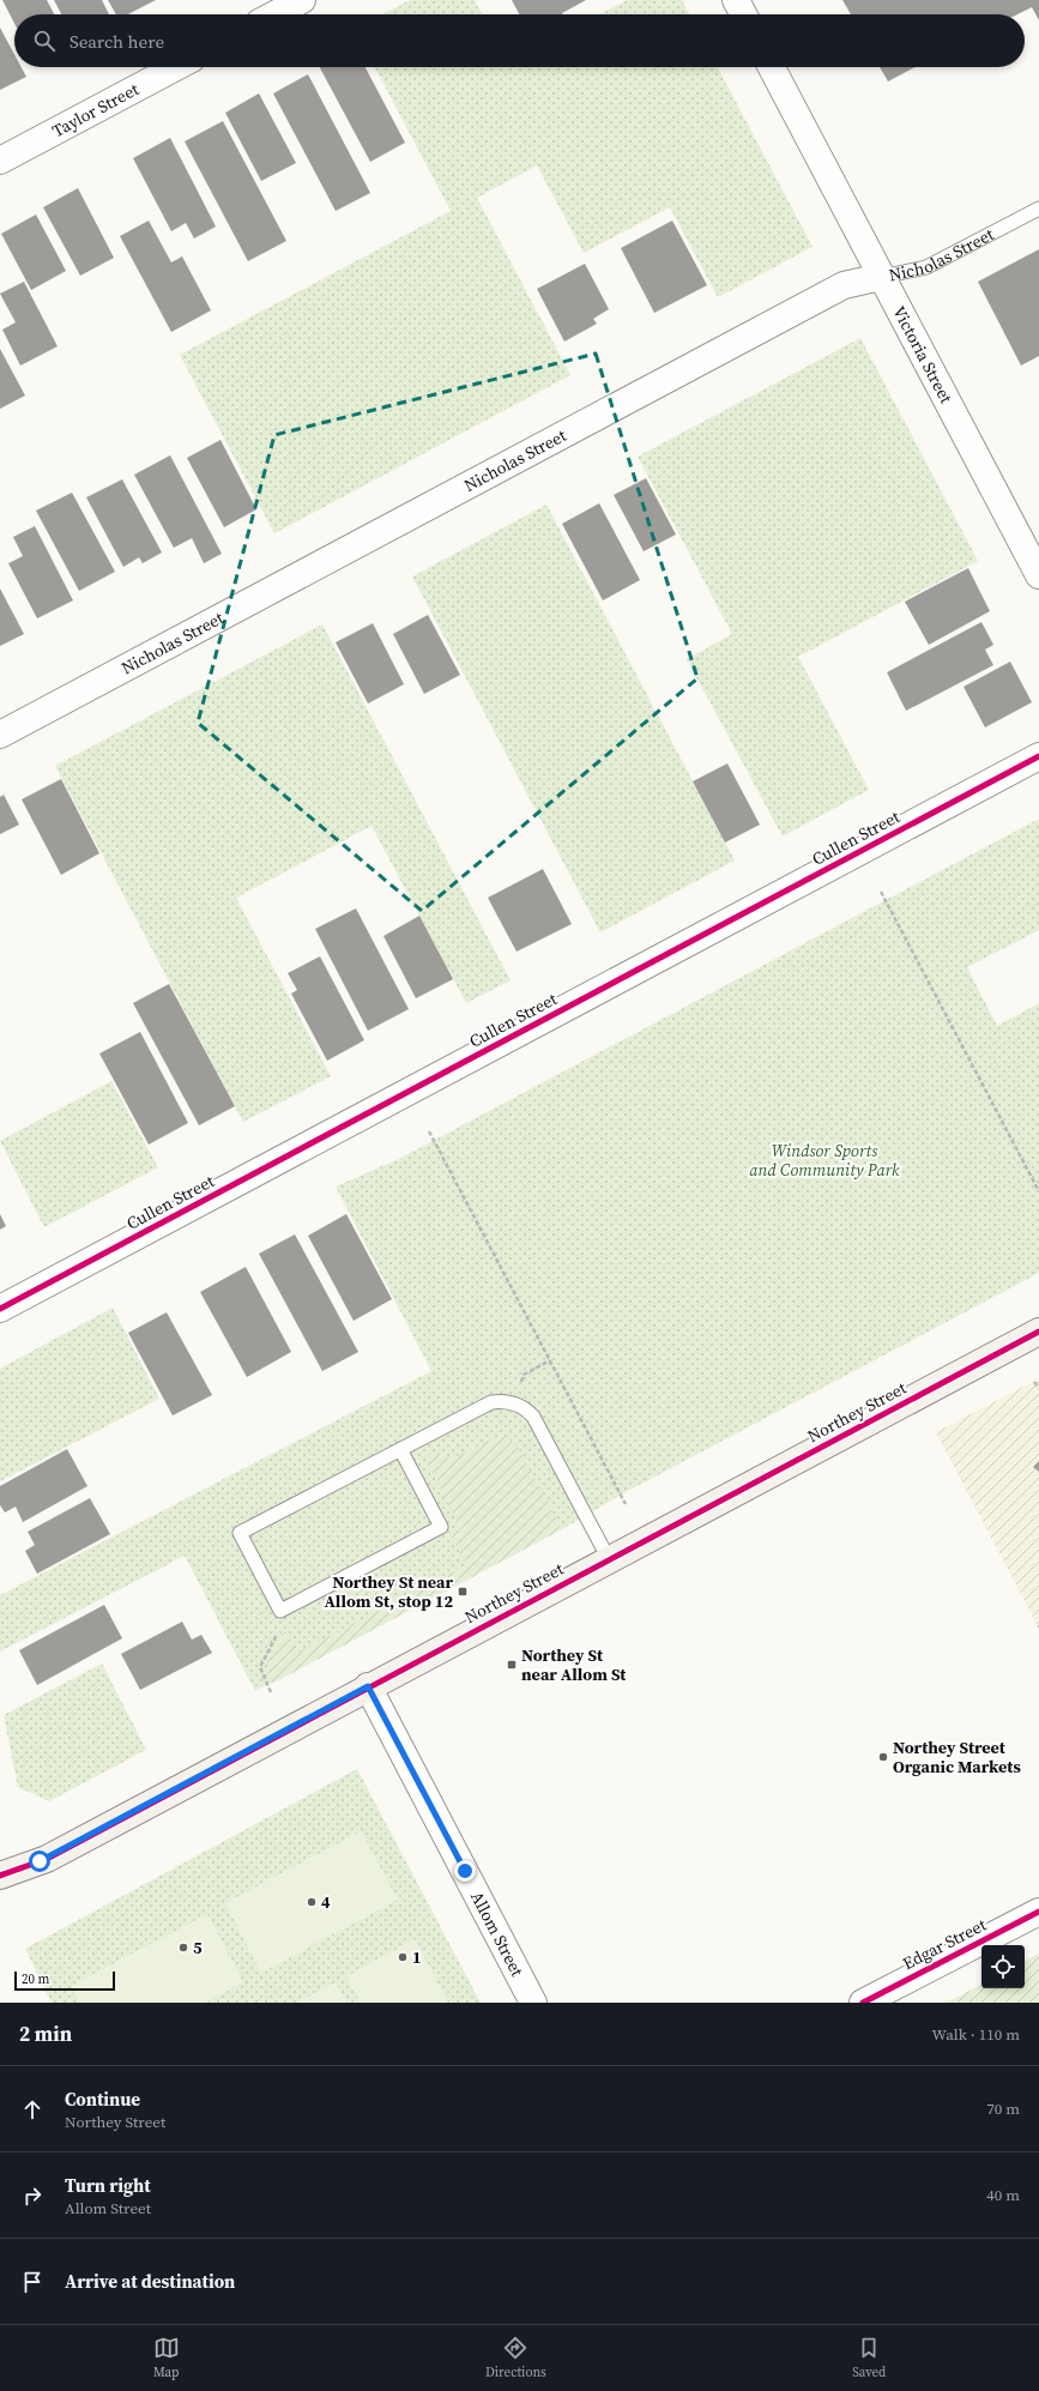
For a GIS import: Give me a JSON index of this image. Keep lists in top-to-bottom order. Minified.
{"streets":{"street":["Taylor Street","Nicholas Street","Victoria Street","Cullen Street","Northey Street","Allom Street","Edgar Street"]},"crossings":[["Nicholas Street","Victoria Street"],["Northey Street","Allom Street"]],"parks":["Windsor Sports and Community Park"],"places":{"transit":["Northey St near Allom St, stop 12","Northey St near Allom St"],"other":["Northey Street Organic Markets","4","5","1"]},"scale_bar":"20 m","page":{"search":"Search here","scale":"20 m","heading":["2 min","Walk · 110 m"],"list":[["Continue","Northey Street","70 m"],["Turn right","Allom Street","40 m"],"Arrive at destination"],"nav":["Map","Directions","Saved"]}}
